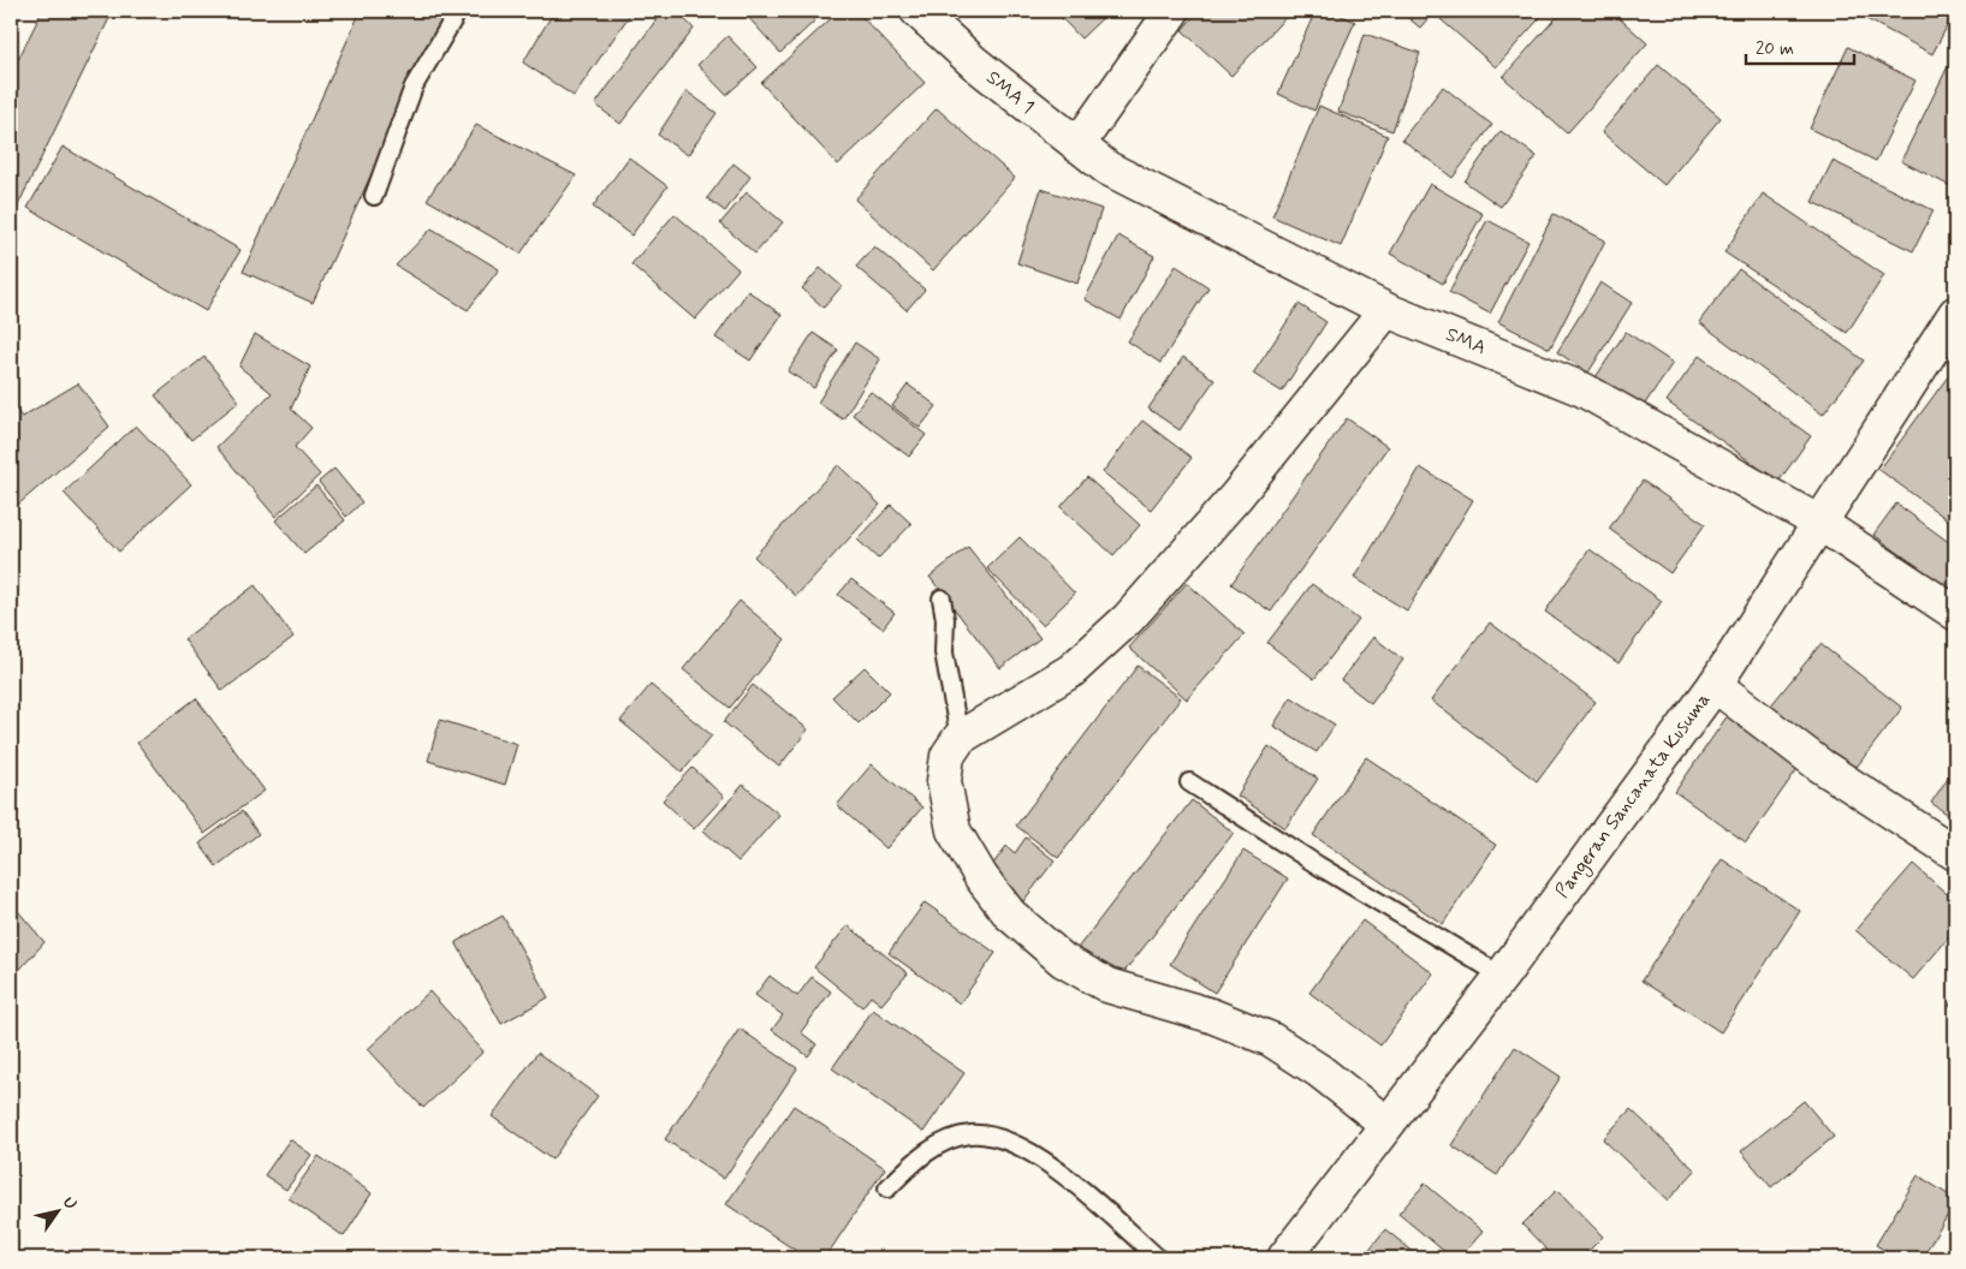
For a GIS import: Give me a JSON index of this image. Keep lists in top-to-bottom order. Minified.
{"streets":{"street":["SMA 1","SMA","Pangeran Sancanata Kusuma"]},"crossings":[["SMA 1","SMA"],["SMA","Pangeran Sancanata Kusuma"]],"scale_bar":"20 m","north":"top right"}
